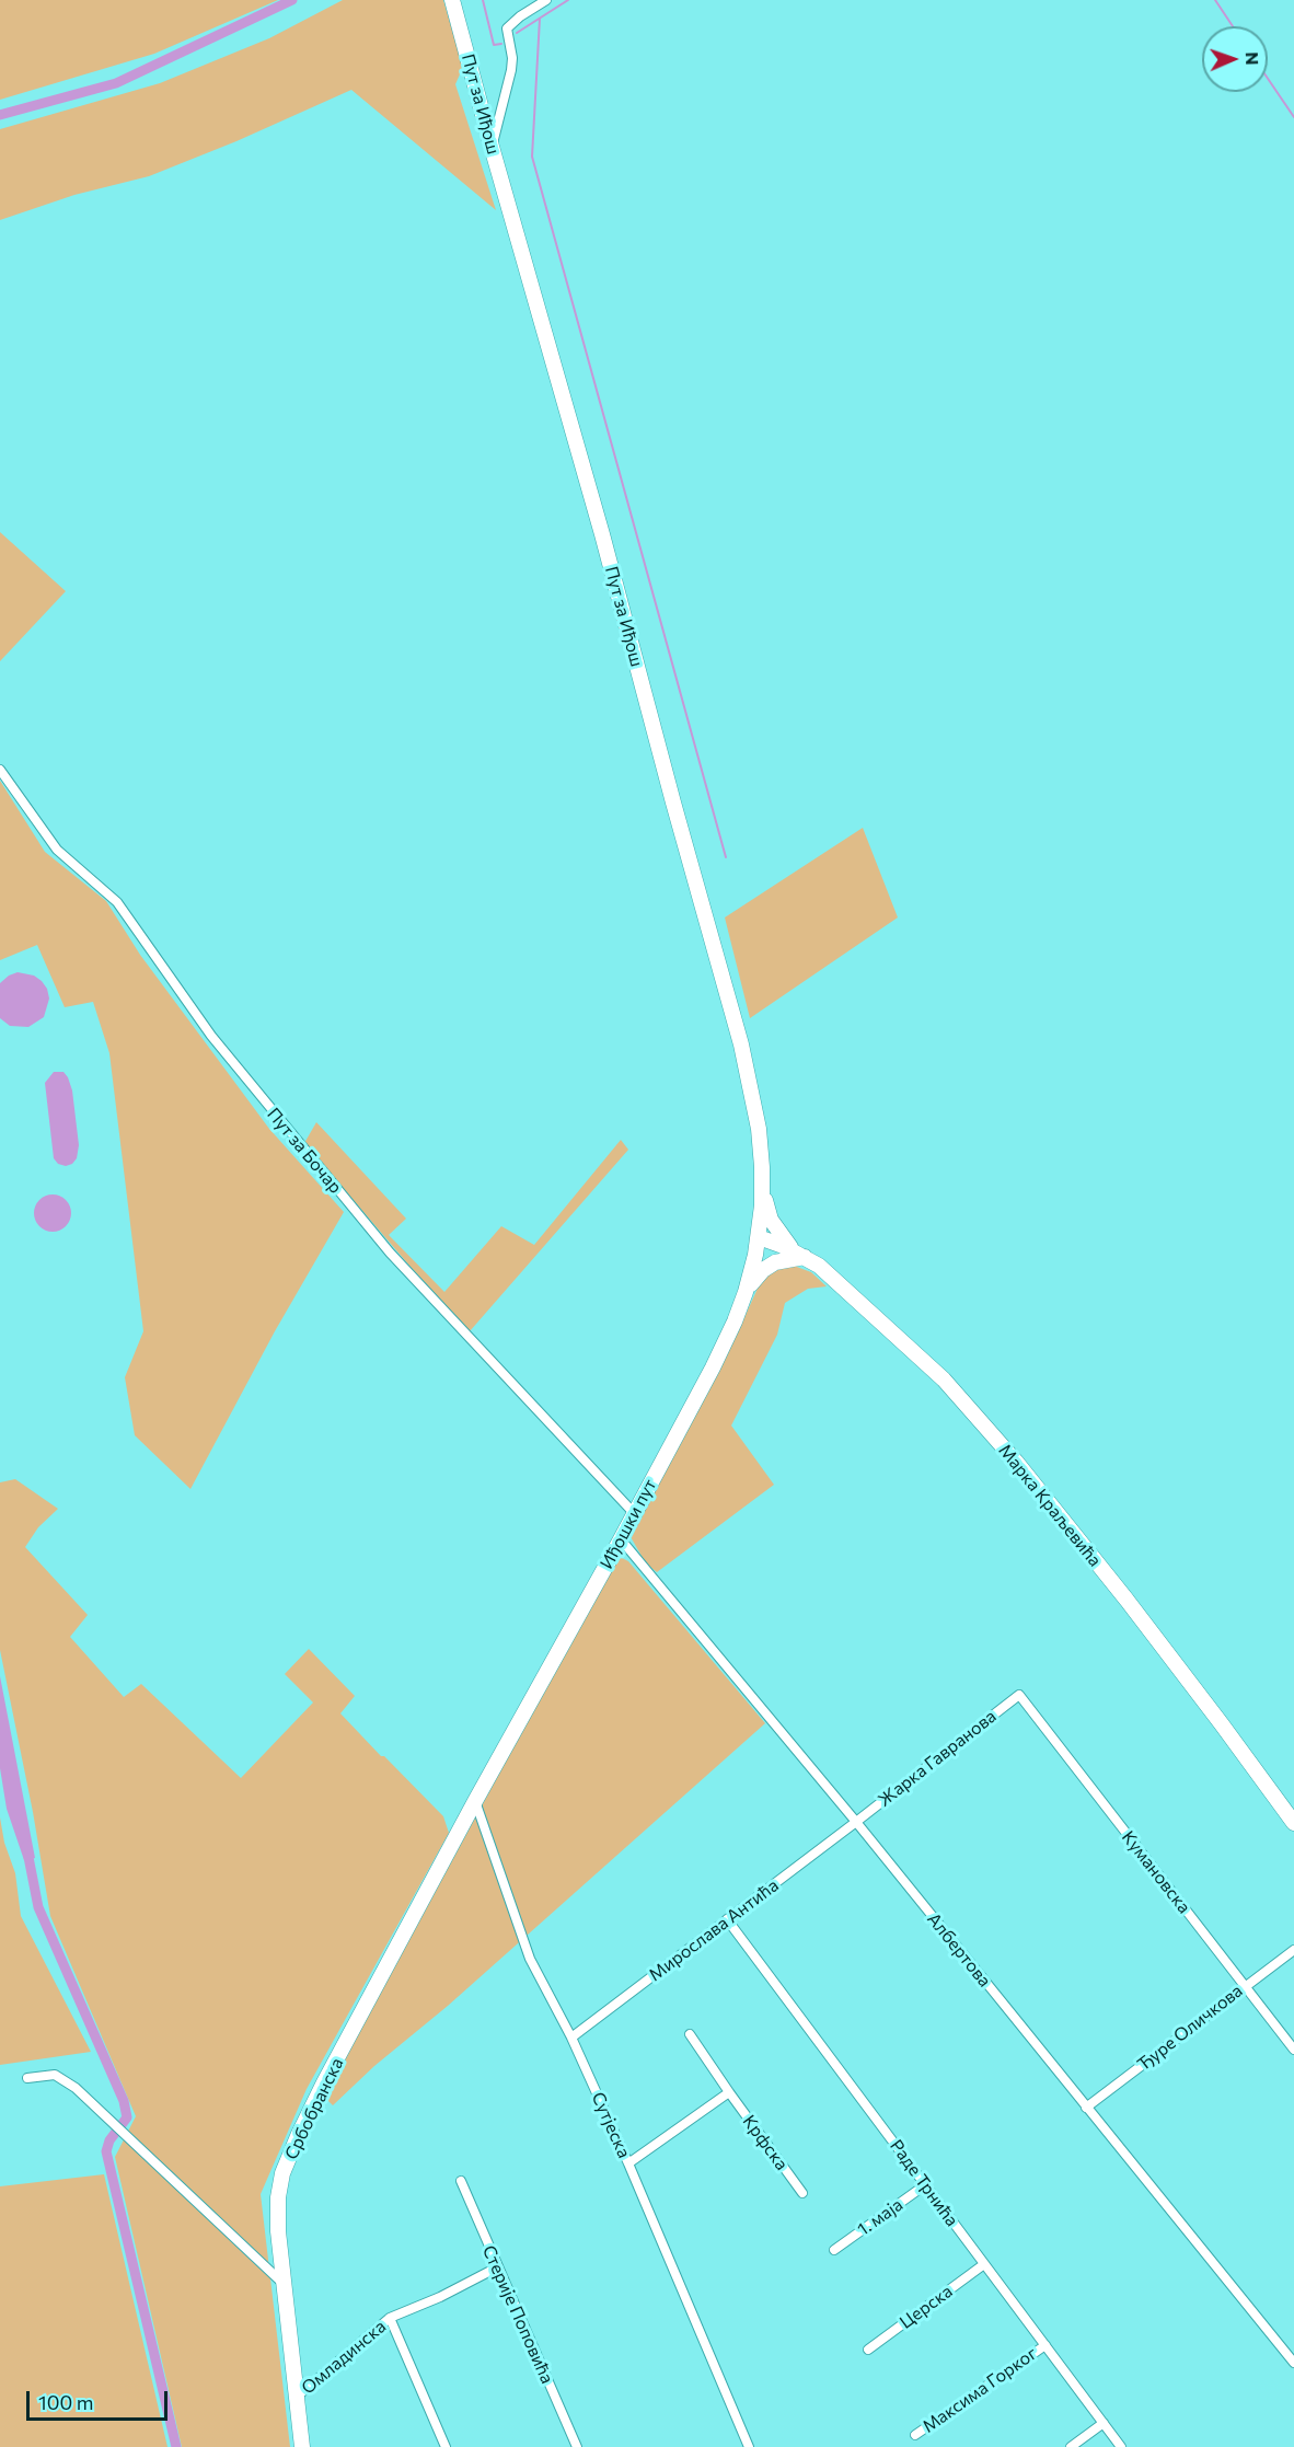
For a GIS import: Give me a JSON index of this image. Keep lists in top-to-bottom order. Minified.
{"streets":{"main road":["Пут за Иђош","Марка Краљевића","Иђошки пут","Србобранска"],"street":["Пут за Бочар","Жарка Гавранова","Кумановска","Мирослава Антића","Албертова","Ђуре Оличкова","Сутјеска","Крфска","Раде Трнића","1. маја","Церска","Стерије Поповића","Омладинска","Максима Горког"]},"crossings":[["Пут за Иђош","Марка Краљевића"],["Пут за Иђош","Иђошки пут"],["Пут за Бочар","Иђошки пут"],["Марка Краљевића","Иђошки пут"],["Иђошки пут","Албертова"],["Иђошки пут","Србобранска"],["Иђошки пут","Сутјеска"],["Жарка Гавранова","Кумановска"],["Жарка Гавранова","Мирослава Антића"],["Жарка Гавранова","Албертова"],["Кумановска","Ђуре Оличкова"],["Мирослава Антића","Албертова"],["Мирослава Антића","Сутјеска"],["Мирослава Антића","Раде Трнића"],["Албертова","Ђуре Оличкова"],["Србобранска","Сутјеска"],["Србобранска","Омладинска"],["Раде Трнића","1. маја"],["Раде Трнића","Церска"],["Раде Трнића","Максима Горког"],["Стерије Поповића","Омладинска"]],"scale_bar":"100 m","north":"right"}
